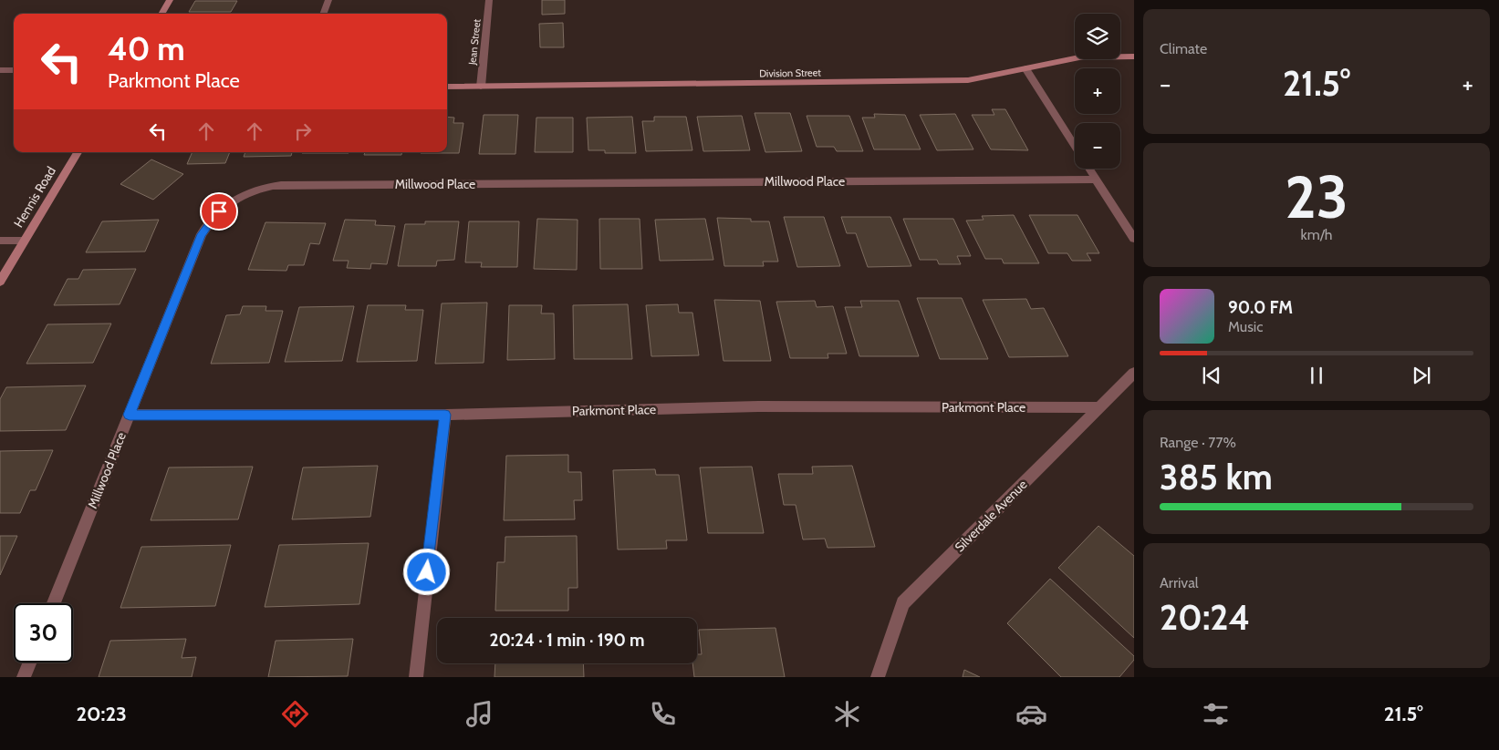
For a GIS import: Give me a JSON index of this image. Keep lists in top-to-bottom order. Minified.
{"streets":{"street":["Jean Street","Division Street","Millwood Place","Hennis Road","Parkmont Place","Silverdale Avenue"]},"crossings":[["Jean Street","Division Street"],["Millwood Place","Parkmont Place"],["Parkmont Place","Silverdale Avenue"]],"page":{"tile":["Climate",["23","km/h"],["Range · 77%","385 km"],["Arrival","20:24"]],"map_buttons":["+","−"],"turn":["40 m","Parkmont Place"],"heat":["−","21.5°","+"],"song":["90.0 FM","Music"],"limit":"30","trip":"20:24 · 1 min · 190 m","tabs":["20:23","21.5°"]}}
